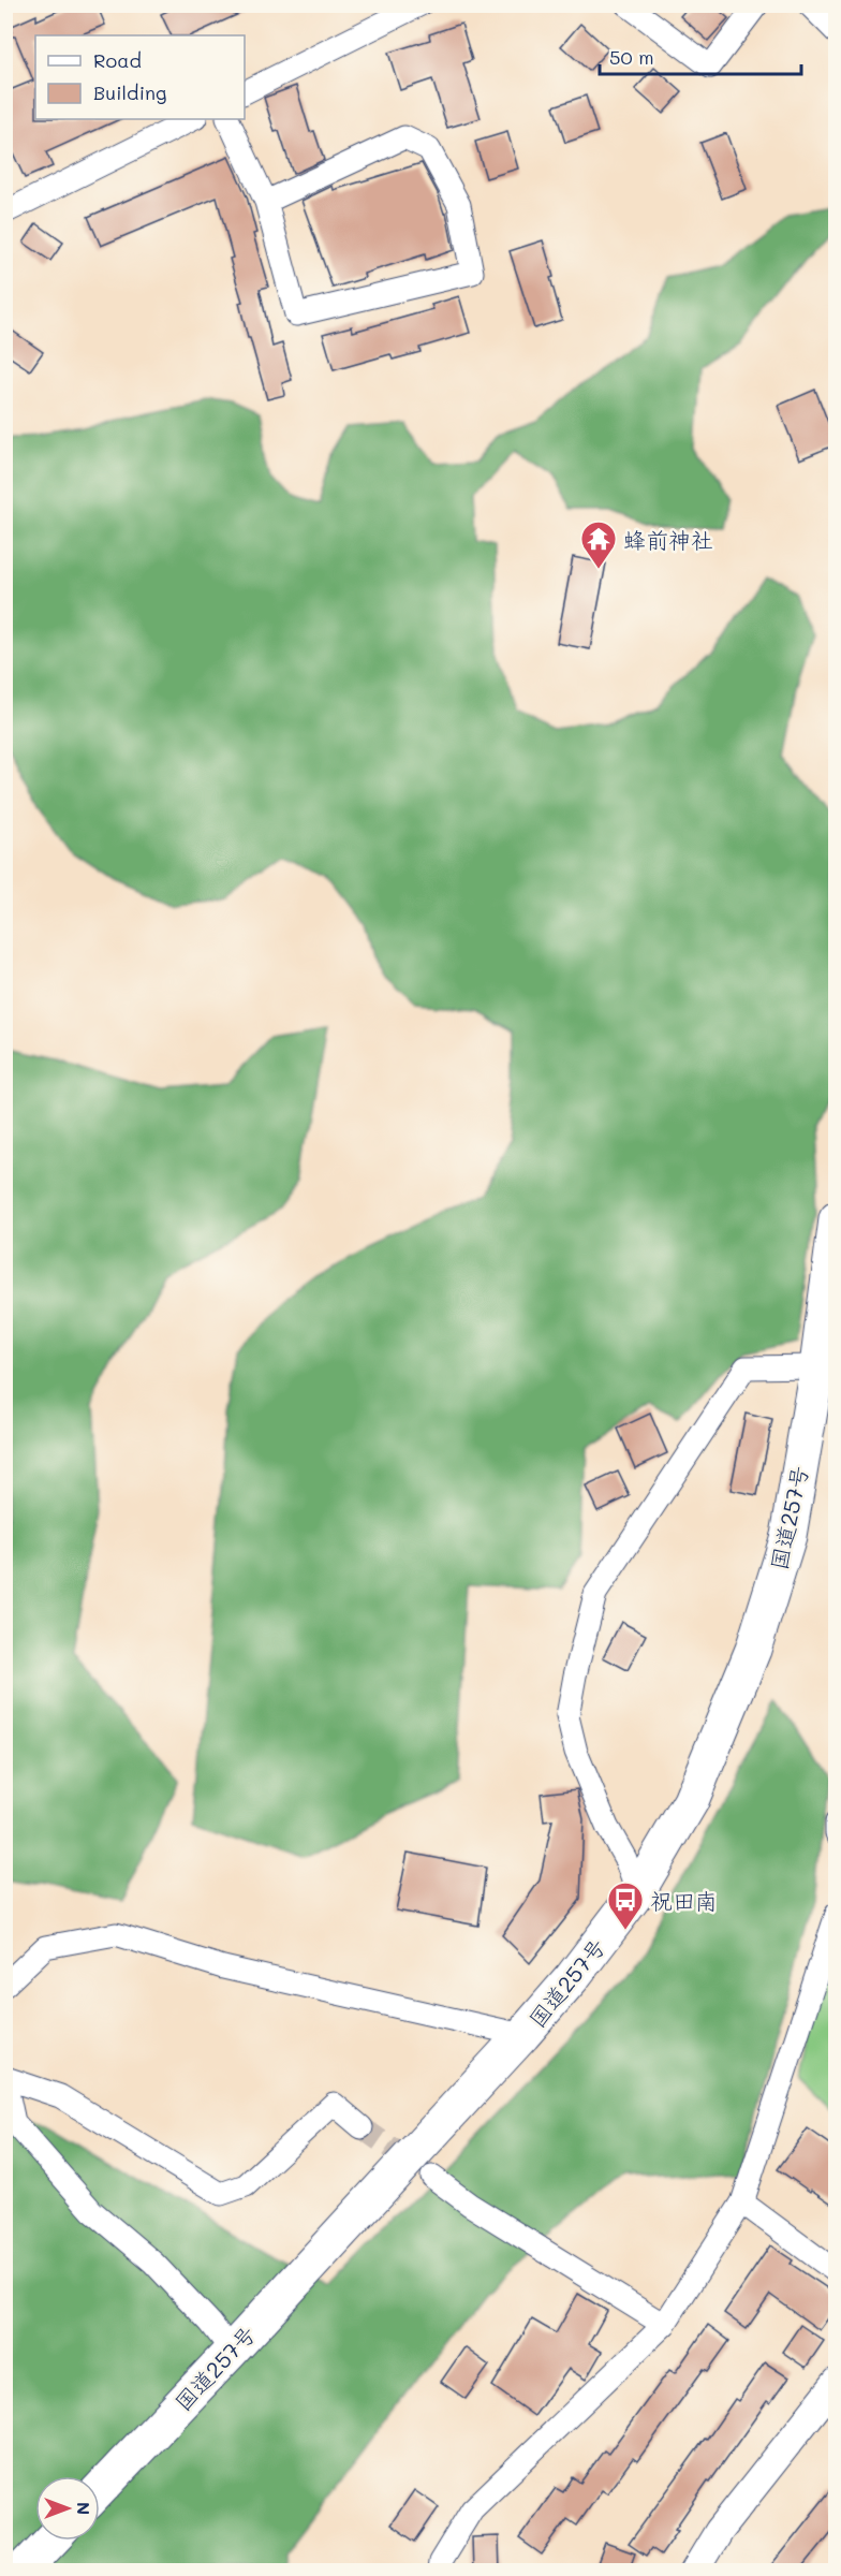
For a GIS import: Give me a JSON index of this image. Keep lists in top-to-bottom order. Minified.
{"streets":{"highway":["国道257号"]},"places":{"temple":["蜂前神社"],"bus stop":["祝田南"]},"legend":["Road","Building"],"scale_bar":"50 m","north":"right"}
